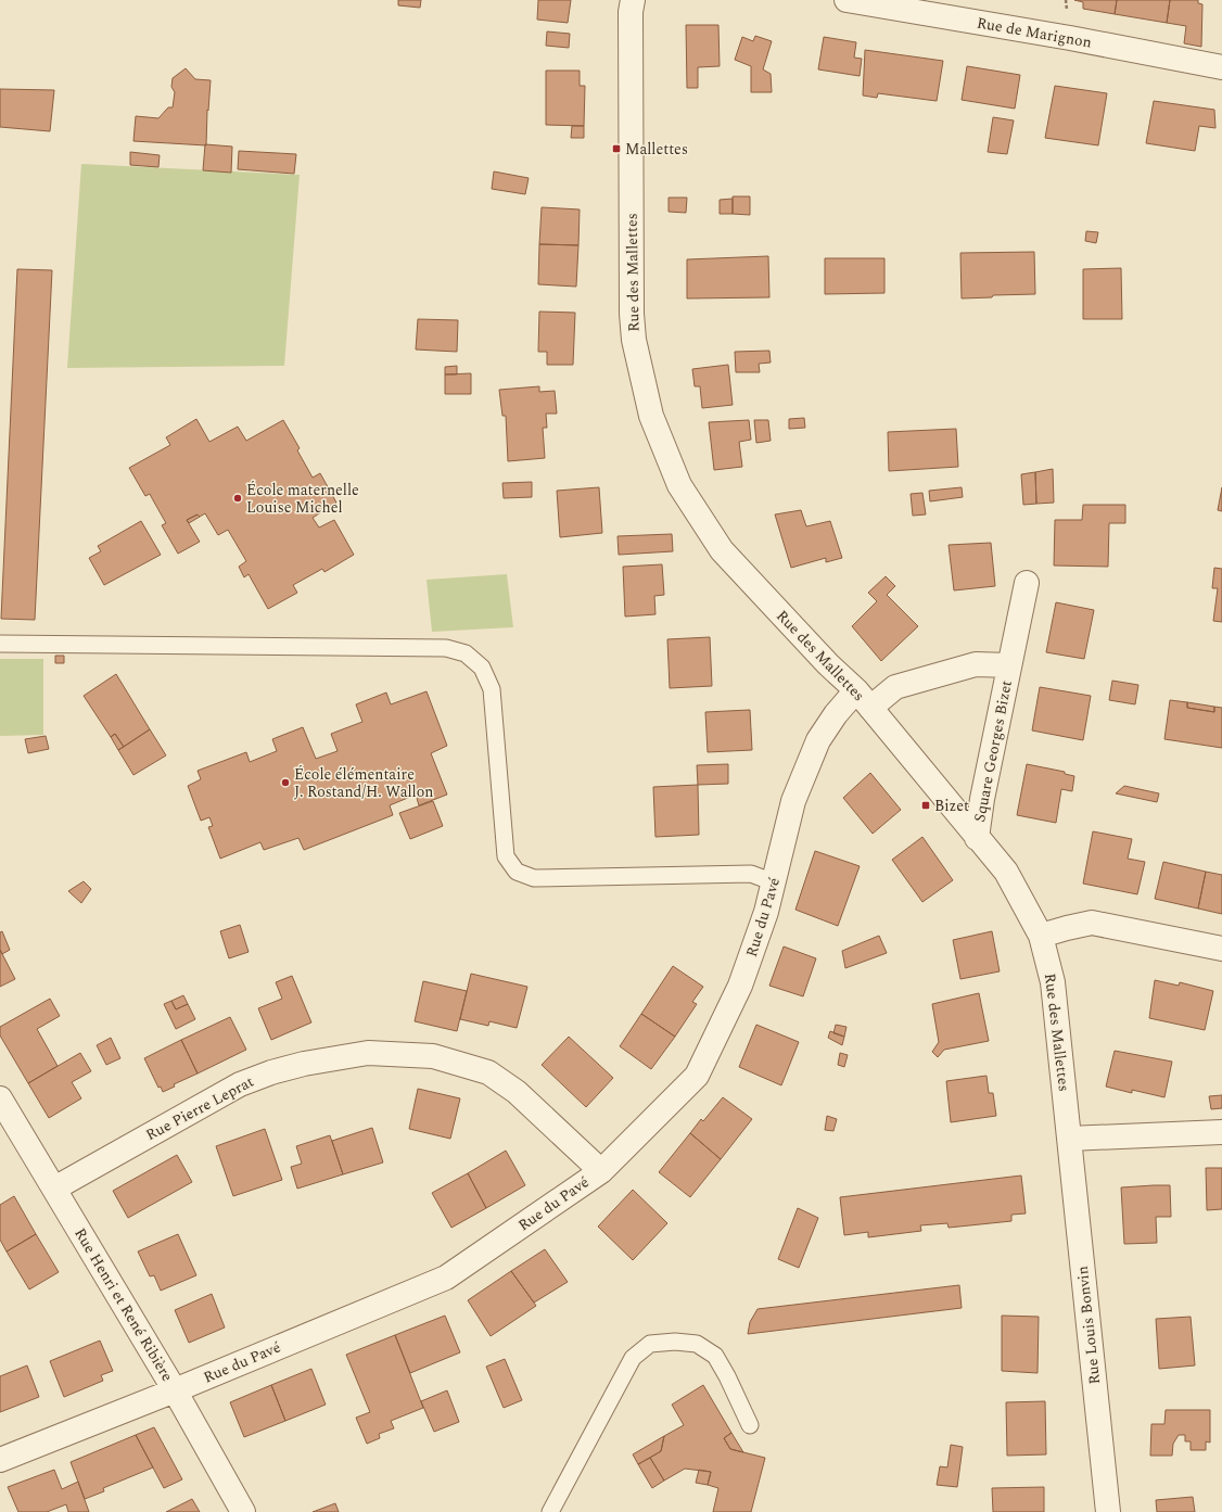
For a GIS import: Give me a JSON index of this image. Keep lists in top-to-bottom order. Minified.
{"streets":{"street":["Rue de Marignon","Rue des Mallettes","Square Georges Bizet","Rue du Pavé","Rue Pierre Leprat","Rue Henri et René Ribière","Rue Louis Bonvin"]},"crossings":[["Rue des Mallettes","Square Georges Bizet"],["Rue des Mallettes","Rue du Pavé"],["Rue des Mallettes","Rue Louis Bonvin"],["Square Georges Bizet","Rue du Pavé"],["Rue du Pavé","Rue Pierre Leprat"],["Rue du Pavé","Rue Henri et René Ribière"],["Rue Pierre Leprat","Rue Henri et René Ribière"]],"places":{"transit":["Mallettes","Bizet"],"other":["École maternelle Louise Michel","École élémentaire J. Rostand/H. Wallon"]}}
